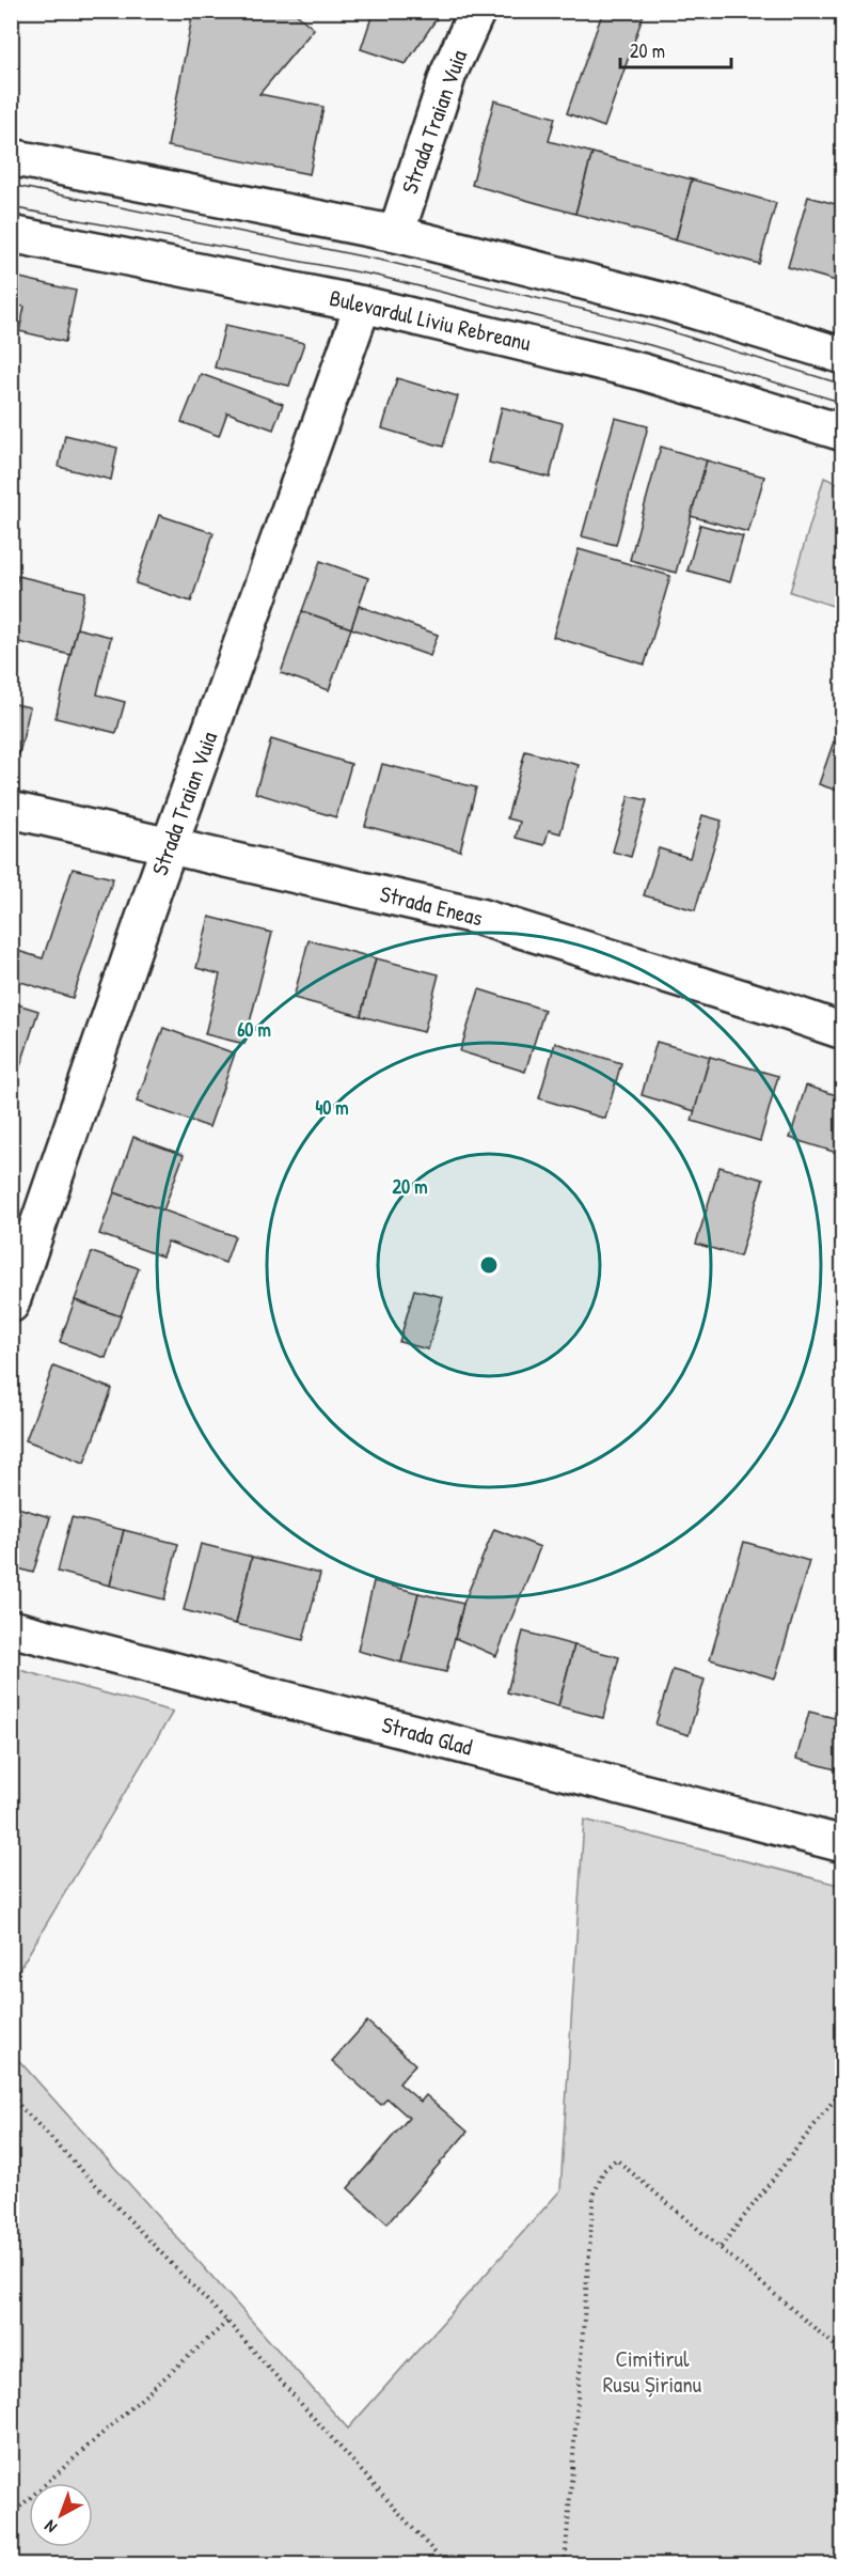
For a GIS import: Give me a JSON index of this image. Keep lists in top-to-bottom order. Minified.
{"streets":{"street":["Strada Traian Vuia","Bulevardul Liviu Rebreanu","Strada Eneas","Strada Glad"]},"crossings":[["Strada Traian Vuia","Bulevardul Liviu Rebreanu"],["Strada Traian Vuia","Strada Eneas"]],"parks":["Cimitirul Rusu Șirianu"],"scale_bar":"20 m","north":"bottom left","rings":["60 m","40 m","20 m"]}
